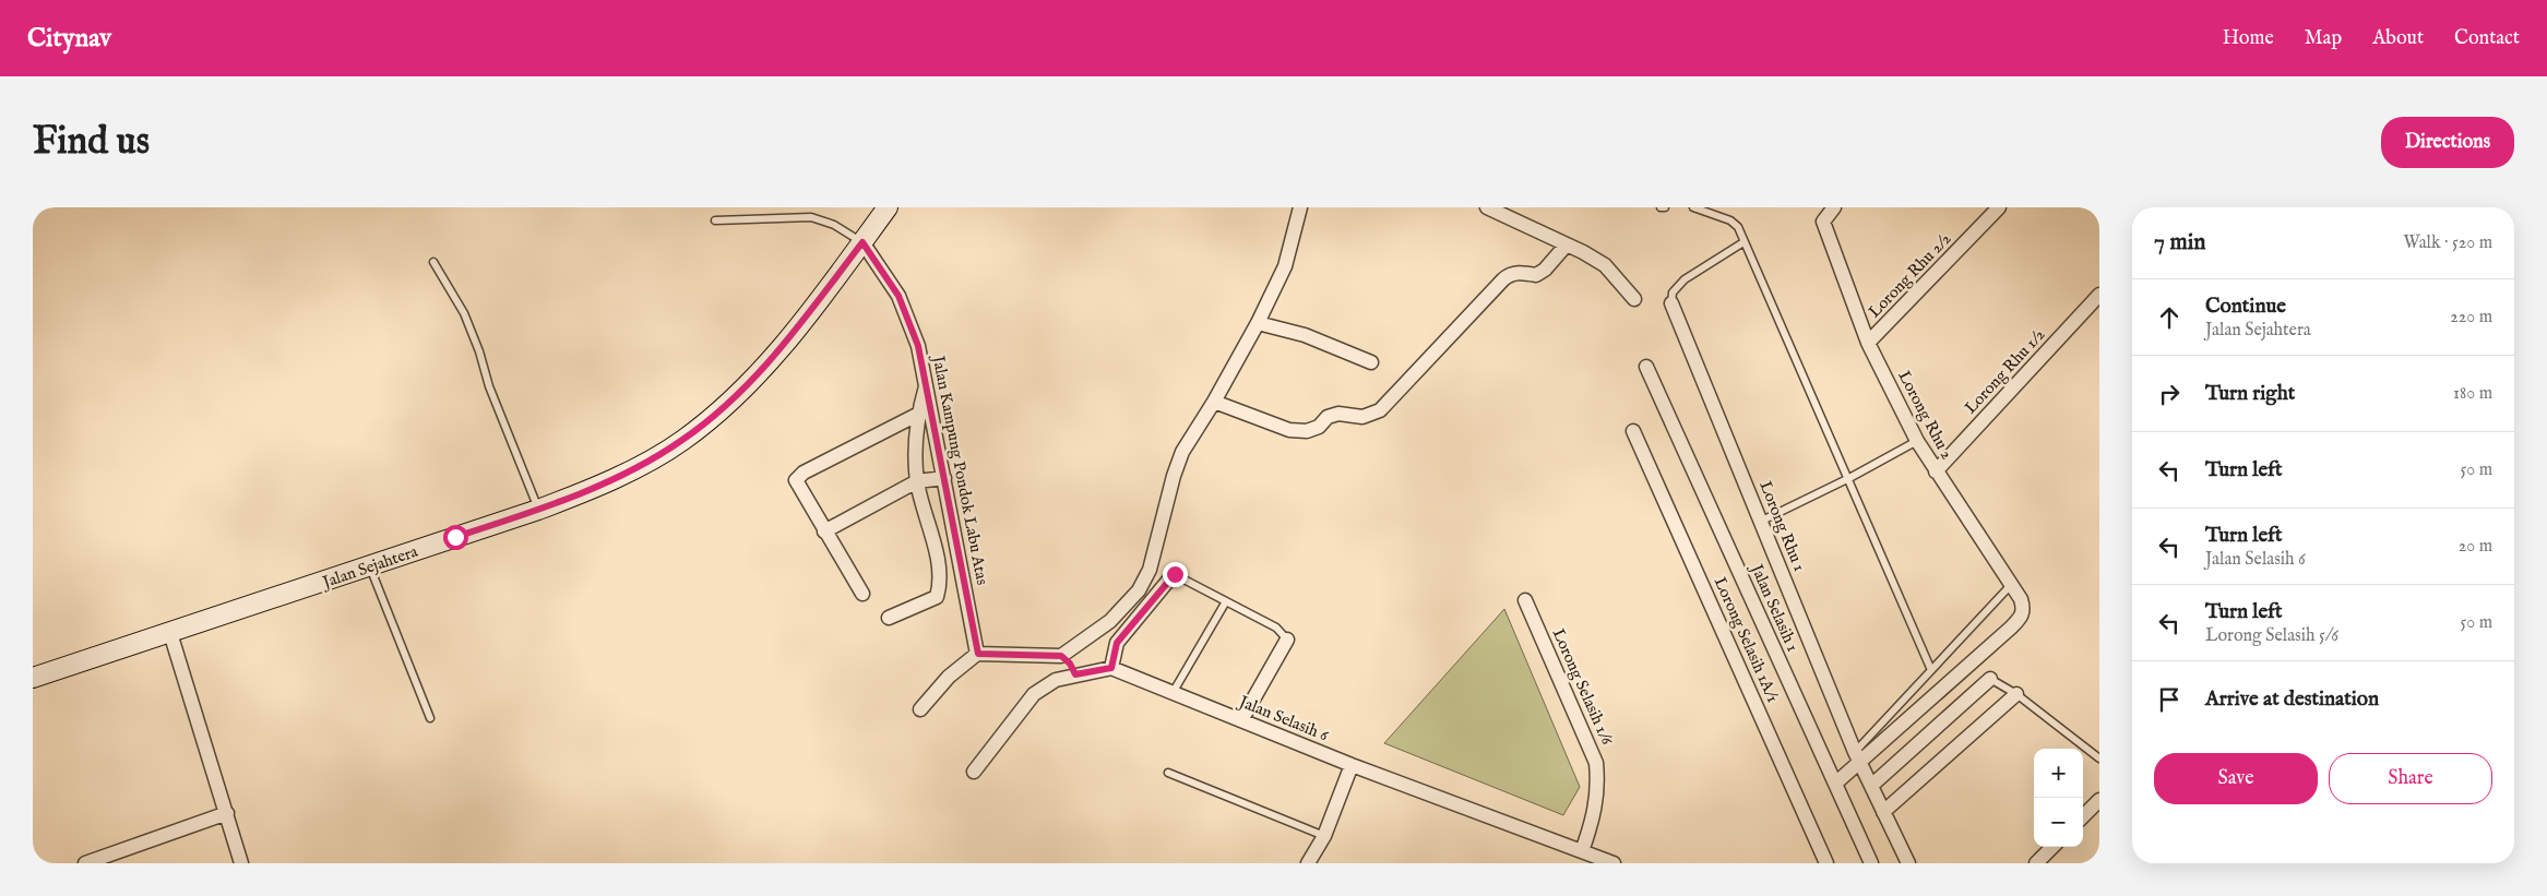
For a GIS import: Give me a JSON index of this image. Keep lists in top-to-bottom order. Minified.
{"streets":{"main road":["Jalan Sejahtera"],"street":["Lorong Rhu 2/2","Lorong Rhu 1/2","Lorong Rhu 2","Jalan Kampung Pondok Labu Atas","Lorong Rhu 1","Jalan Selasih 1","Lorong Selasih 1A/1","Lorong Selasih 1/6","Jalan Selasih 6"]},"crossings":[["Lorong Rhu 2/2","Lorong Rhu 2"],["Lorong Rhu 1/2","Lorong Rhu 2"],["Lorong Rhu 2","Lorong Rhu 1"],["Jalan Kampung Pondok Labu Atas","Jalan Sejahtera"],["Lorong Selasih 1/6","Jalan Selasih 6"]],"page":{"header":"Citynav","nav":["Home","Map","About","Contact"],"buttons":["Directions",["Save","Share"]],"title":"Find us","heading":["7 min","Walk · 520 m"],"list":[["Continue","Jalan Sejahtera","220 m"],["Turn right","180 m"],["Turn left","50 m"],["Turn left","Jalan Selasih 6","20 m"],["Turn left","Lorong Selasih 5/6","50 m"],"Arrive at destination"],"map_buttons":["+","−"]}}
